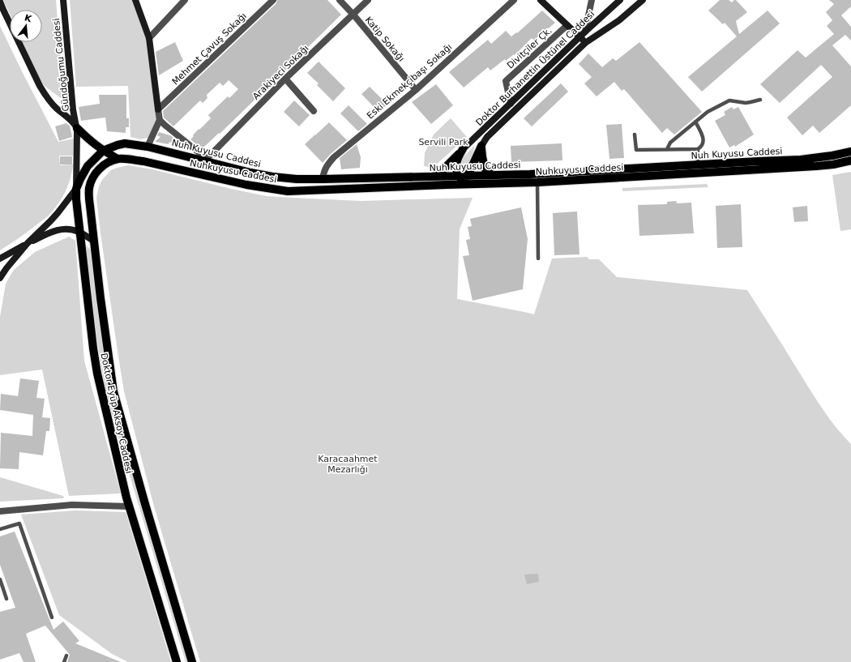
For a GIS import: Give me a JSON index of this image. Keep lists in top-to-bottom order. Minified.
{"streets":{"main road":["Nuh Kuyusu Caddesi","Nuhkuyusu Caddesi","Doktor Eyüp Aksoy Caddesi"],"street":["Katip Sokağı","Divitçiler Çk.","Mehmet Çavuş Sokağı","Gündoğumu Caddesi","Doktor Burhanettin Üstünel Caddesi","Arakiyeci Sokağı","Eski Ekmekçibaşı Sokağı"]},"crossings":[["Katip Sokağı","Arakiyeci Sokağı"],["Katip Sokağı","Eski Ekmekçibaşı Sokağı"],["Divitçiler Çk.","Doktor Burhanettin Üstünel Caddesi"],["Gündoğumu Caddesi","Doktor Eyüp Aksoy Caddesi"],["Arakiyeci Sokağı","Nuh Kuyusu Caddesi"],["Eski Ekmekçibaşı Sokağı","Nuh Kuyusu Caddesi"],["Nuh Kuyusu Caddesi","Nuhkuyusu Caddesi"],["Nuh Kuyusu Caddesi","Doktor Eyüp Aksoy Caddesi"],["Nuhkuyusu Caddesi","Doktor Eyüp Aksoy Caddesi"]],"parks":["Servili Park","Karacaahmet Mezarlığı"],"north":"top"}
